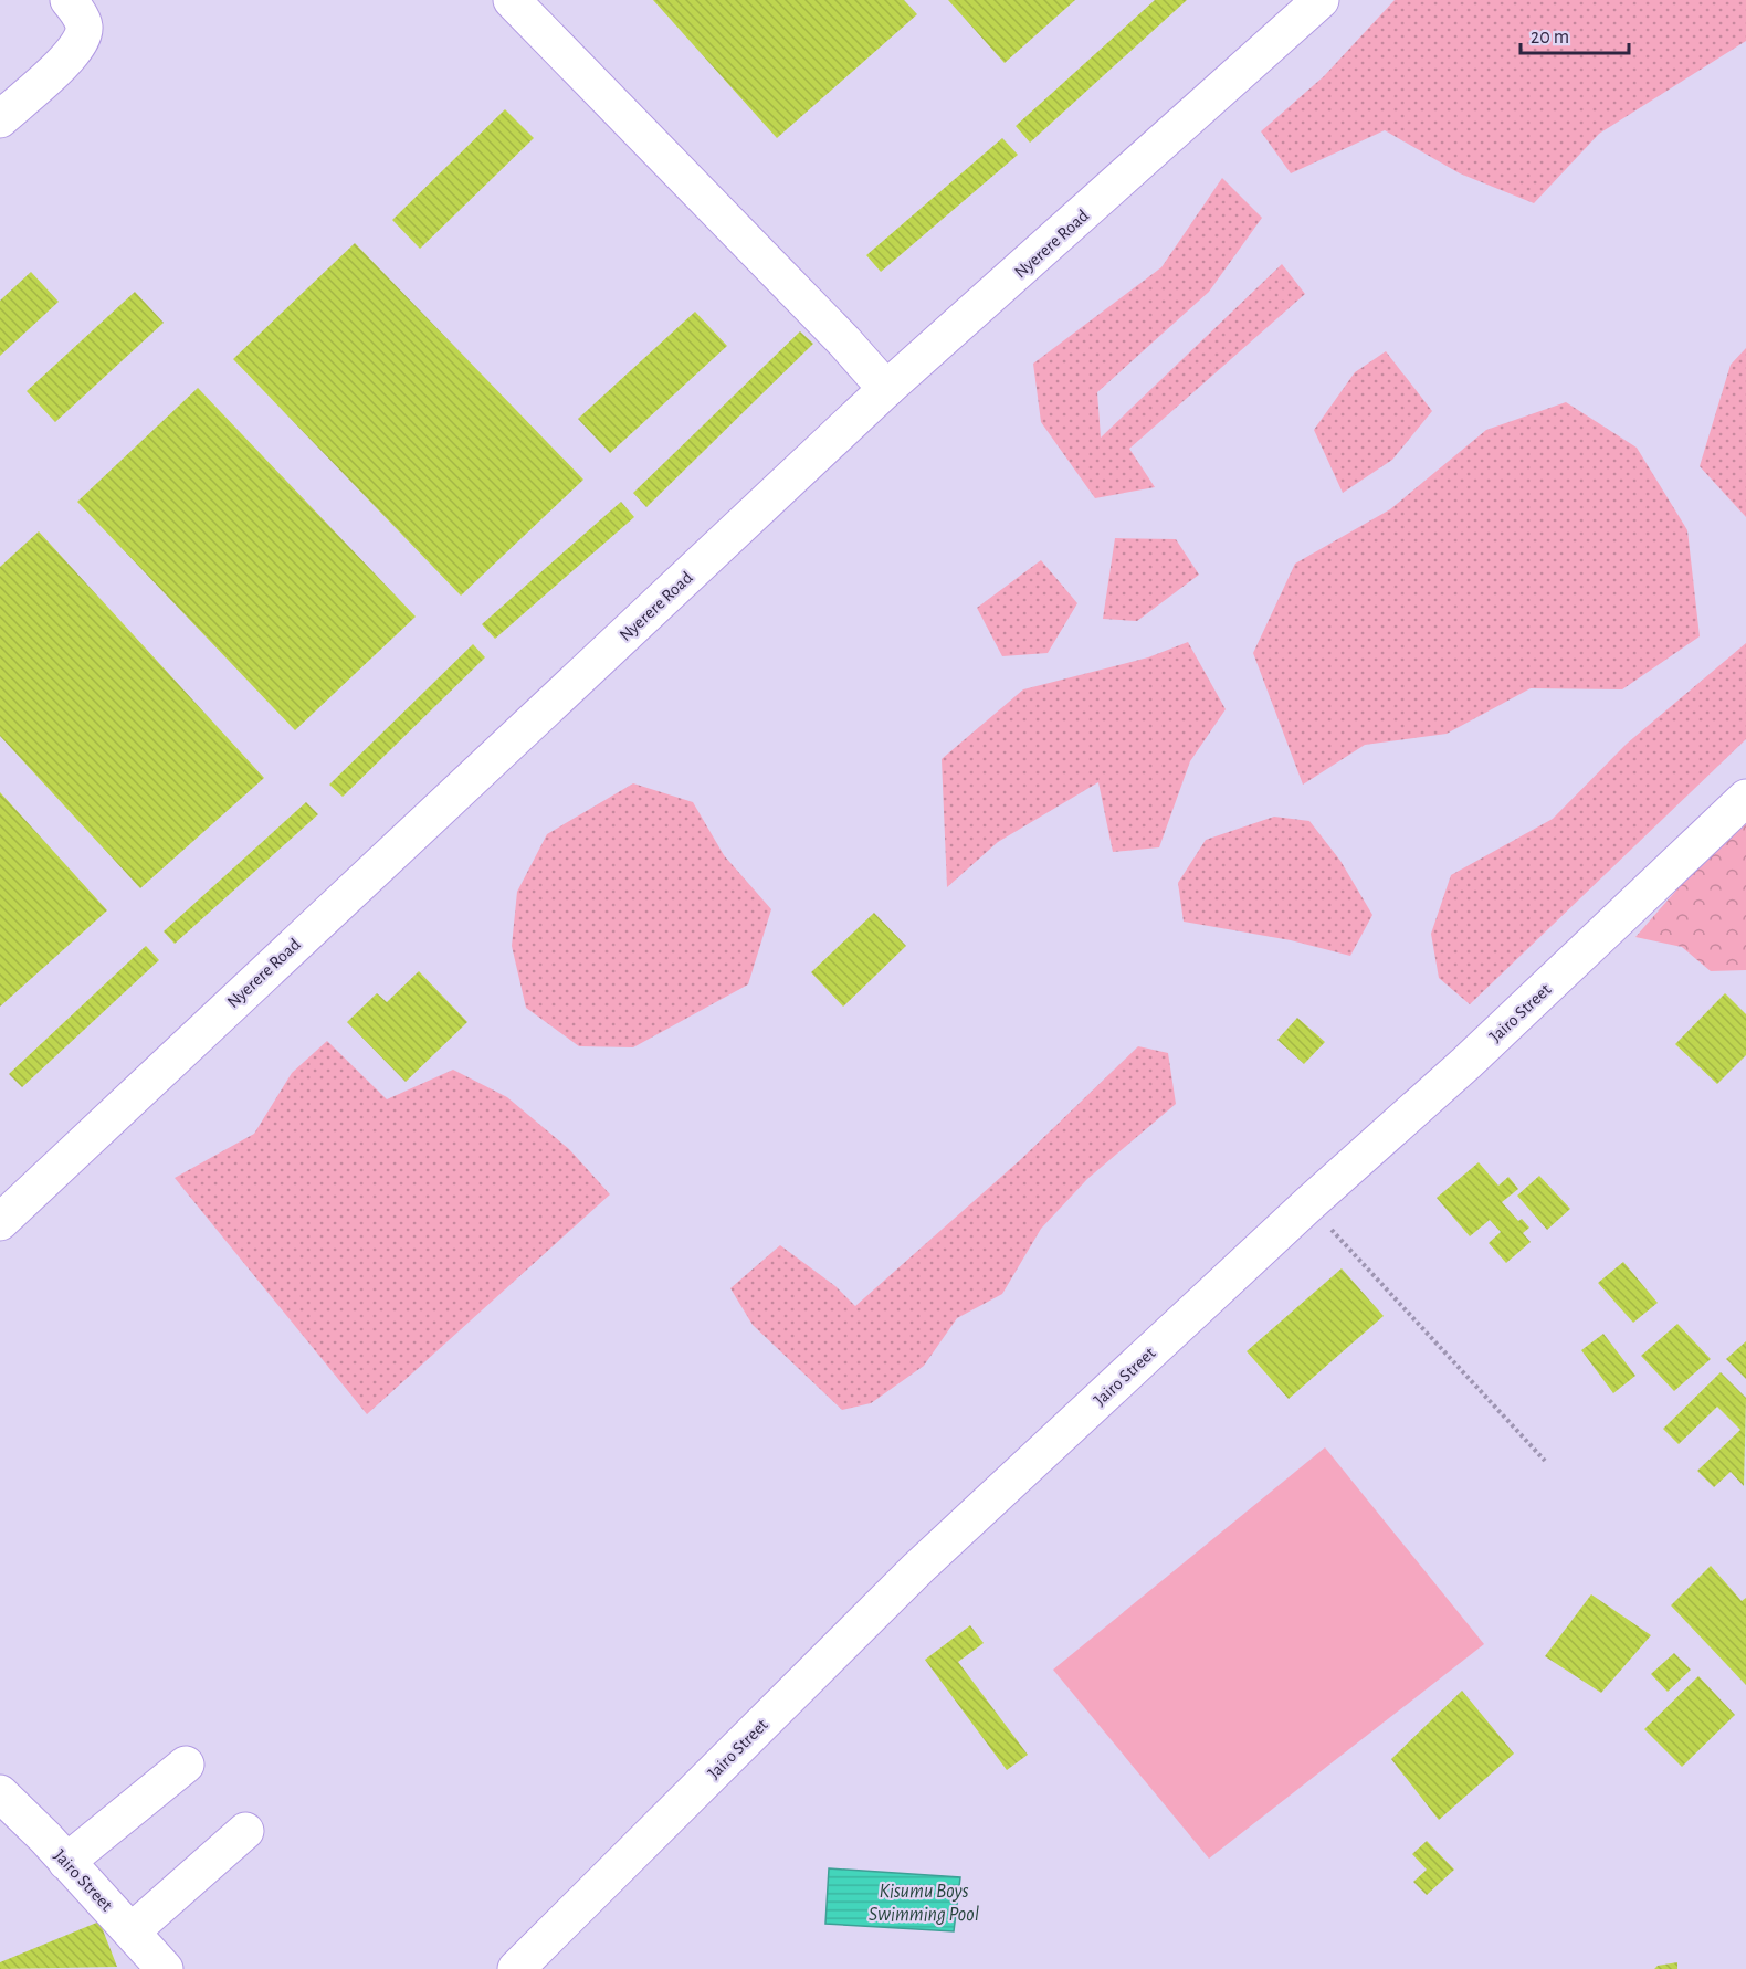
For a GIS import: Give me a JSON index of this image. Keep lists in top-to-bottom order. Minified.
{"streets":{"street":["Nyerere Road","Jairo Street"]},"water":["Kisumu Boys Swimming Pool"],"scale_bar":"20 m"}
